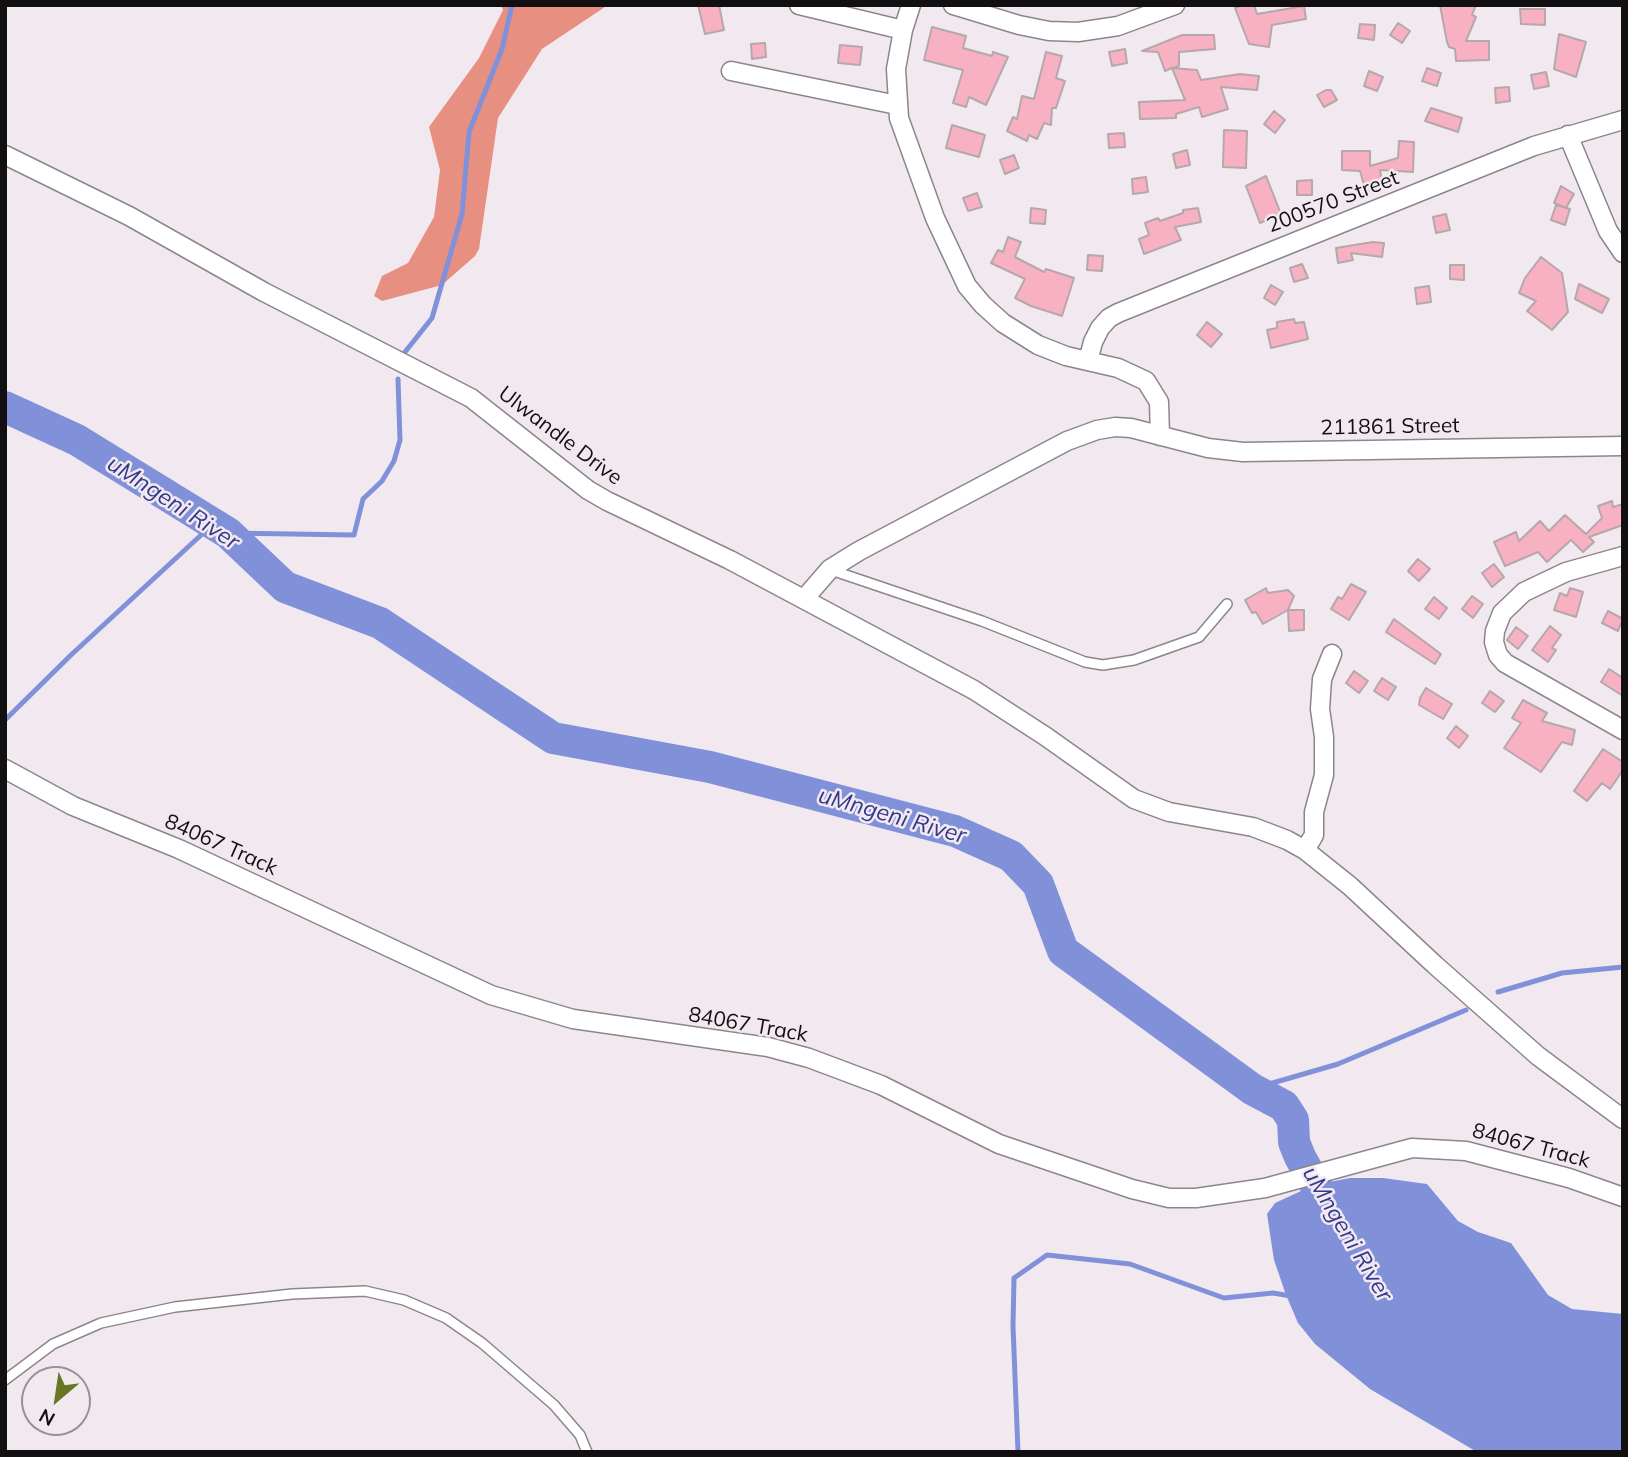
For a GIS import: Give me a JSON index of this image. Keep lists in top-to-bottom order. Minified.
{"streets":{"street":["200570 Street","211861 Street","Ulwandle Drive","84067 Track"]},"water":["uMngeni River"],"north":"bottom left"}
